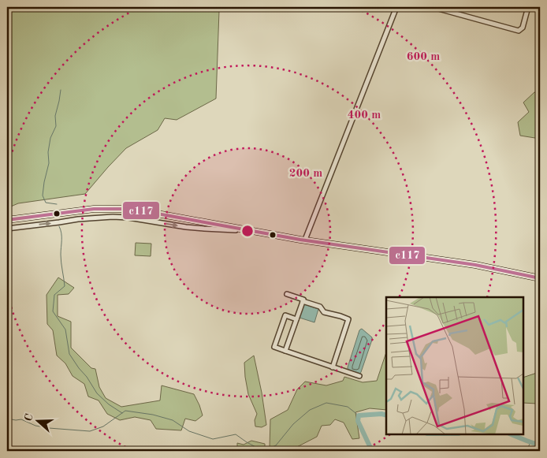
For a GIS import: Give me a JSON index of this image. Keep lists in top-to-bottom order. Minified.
{"lines":["transit line с117"],"north":"left","rings":["600 m","400 m","200 m"]}
